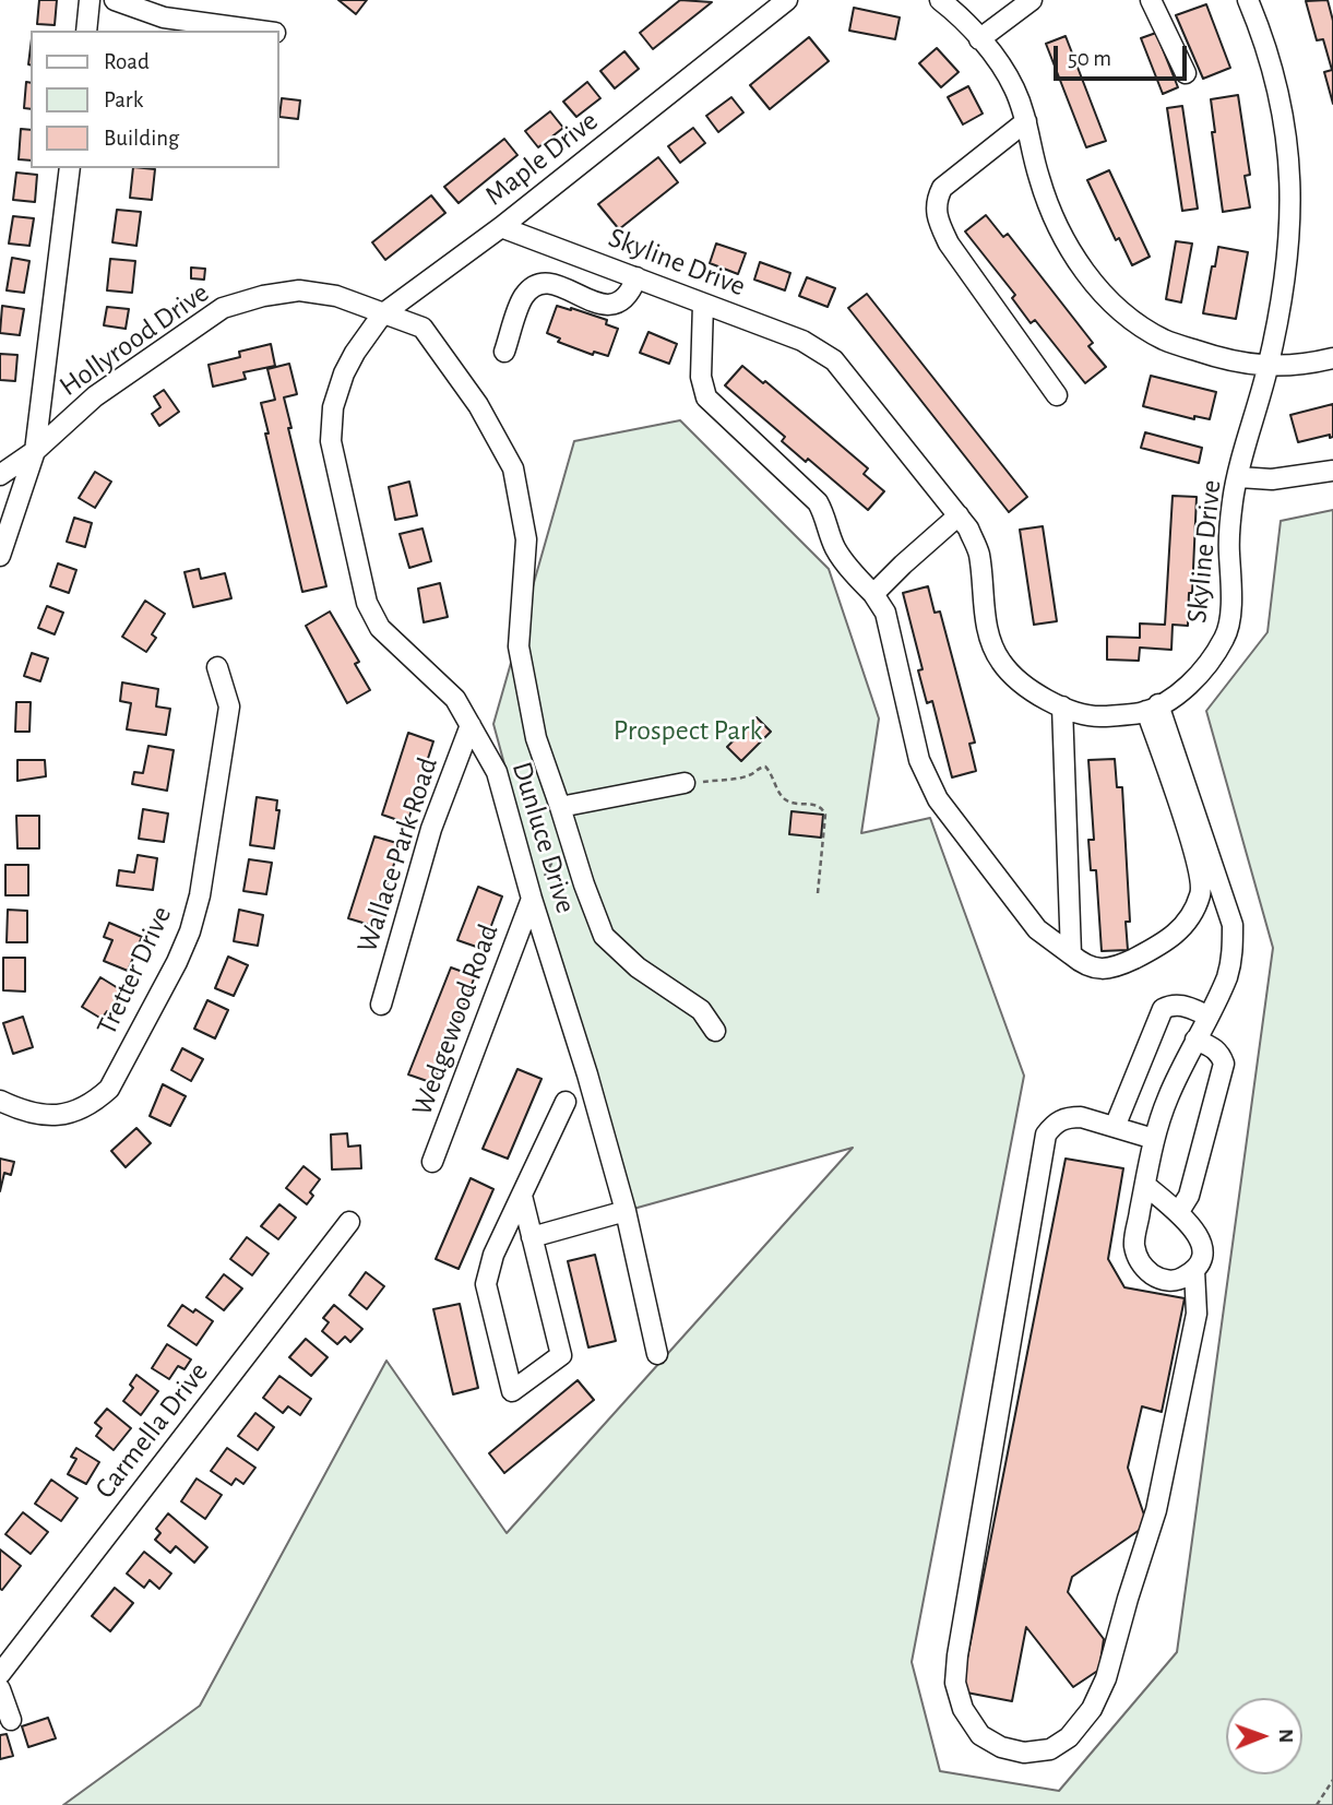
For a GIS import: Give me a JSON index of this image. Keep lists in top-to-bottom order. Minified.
{"streets":{"street":["Maple Drive","Skyline Drive","Hollyrood Drive","Dunluce Drive","Wallace Park Road","Tretter Drive","Wedgewood Road","Carmella Drive"]},"crossings":[["Maple Drive","Skyline Drive"],["Maple Drive","Hollyrood Drive"],["Maple Drive","Dunluce Drive"],["Dunluce Drive","Wallace Park Road"],["Dunluce Drive","Wedgewood Road"]],"parks":["Prospect Park"],"legend":["Road","Park","Building"],"scale_bar":"50 m","north":"right"}
